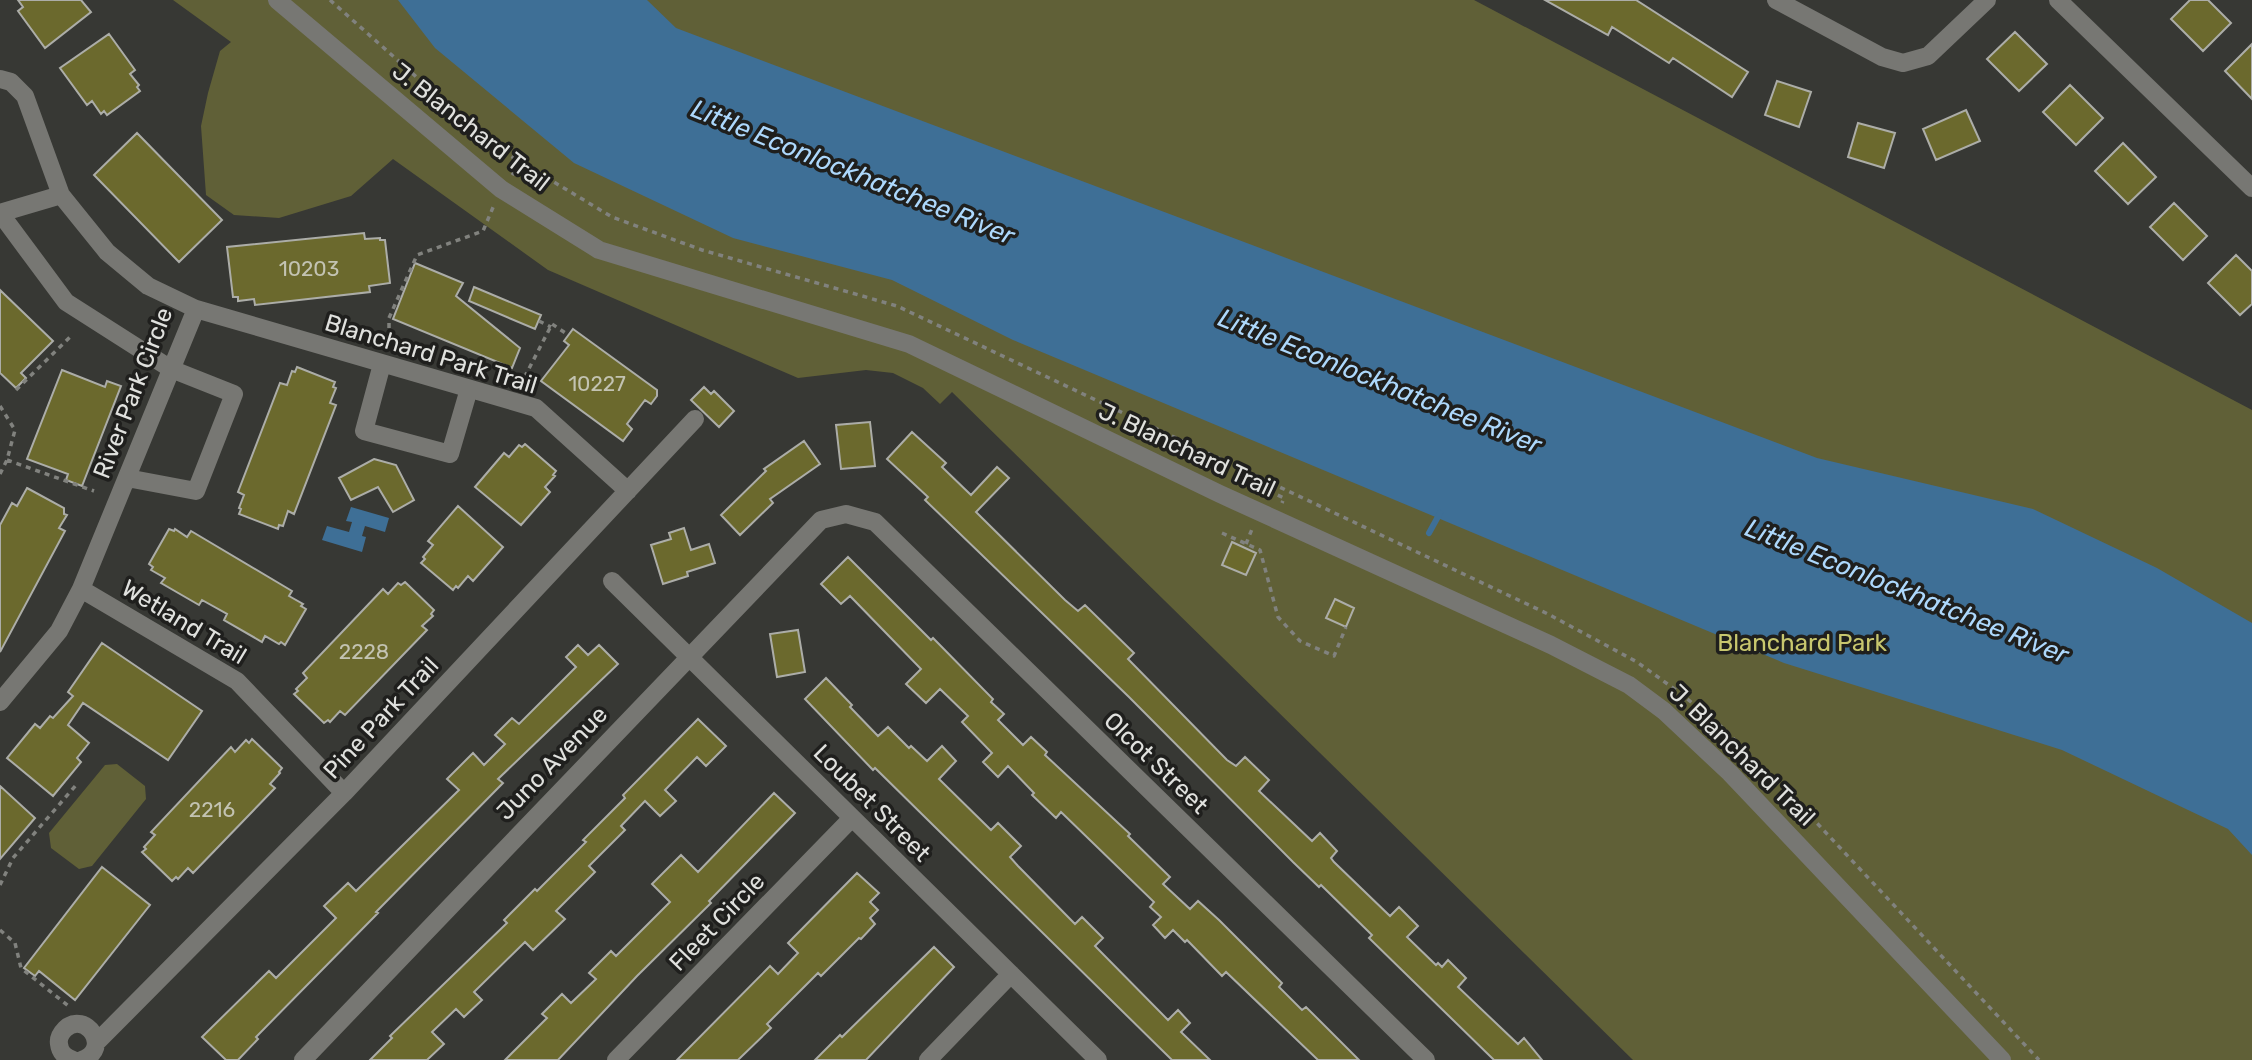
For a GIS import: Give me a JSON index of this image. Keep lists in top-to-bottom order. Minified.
{"streets":{"street":["J. Blanchard Trail","Blanchard Park Trail","River Park Circle","Wetland Trail","Pine Park Trail","Juno Avenue","Olcot Street","Loubet Street","Fleet Circle"]},"crossings":[["Blanchard Park Trail","River Park Circle"],["Blanchard Park Trail","Pine Park Trail"],["River Park Circle","Wetland Trail"],["Wetland Trail","Pine Park Trail"],["Juno Avenue","Olcot Street"],["Juno Avenue","Loubet Street"],["Loubet Street","Fleet Circle"]],"water":["Little Econlockhatchee River"],"parks":["Blanchard Park"],"house_numbers":["10203","10227","2228","2216"]}
